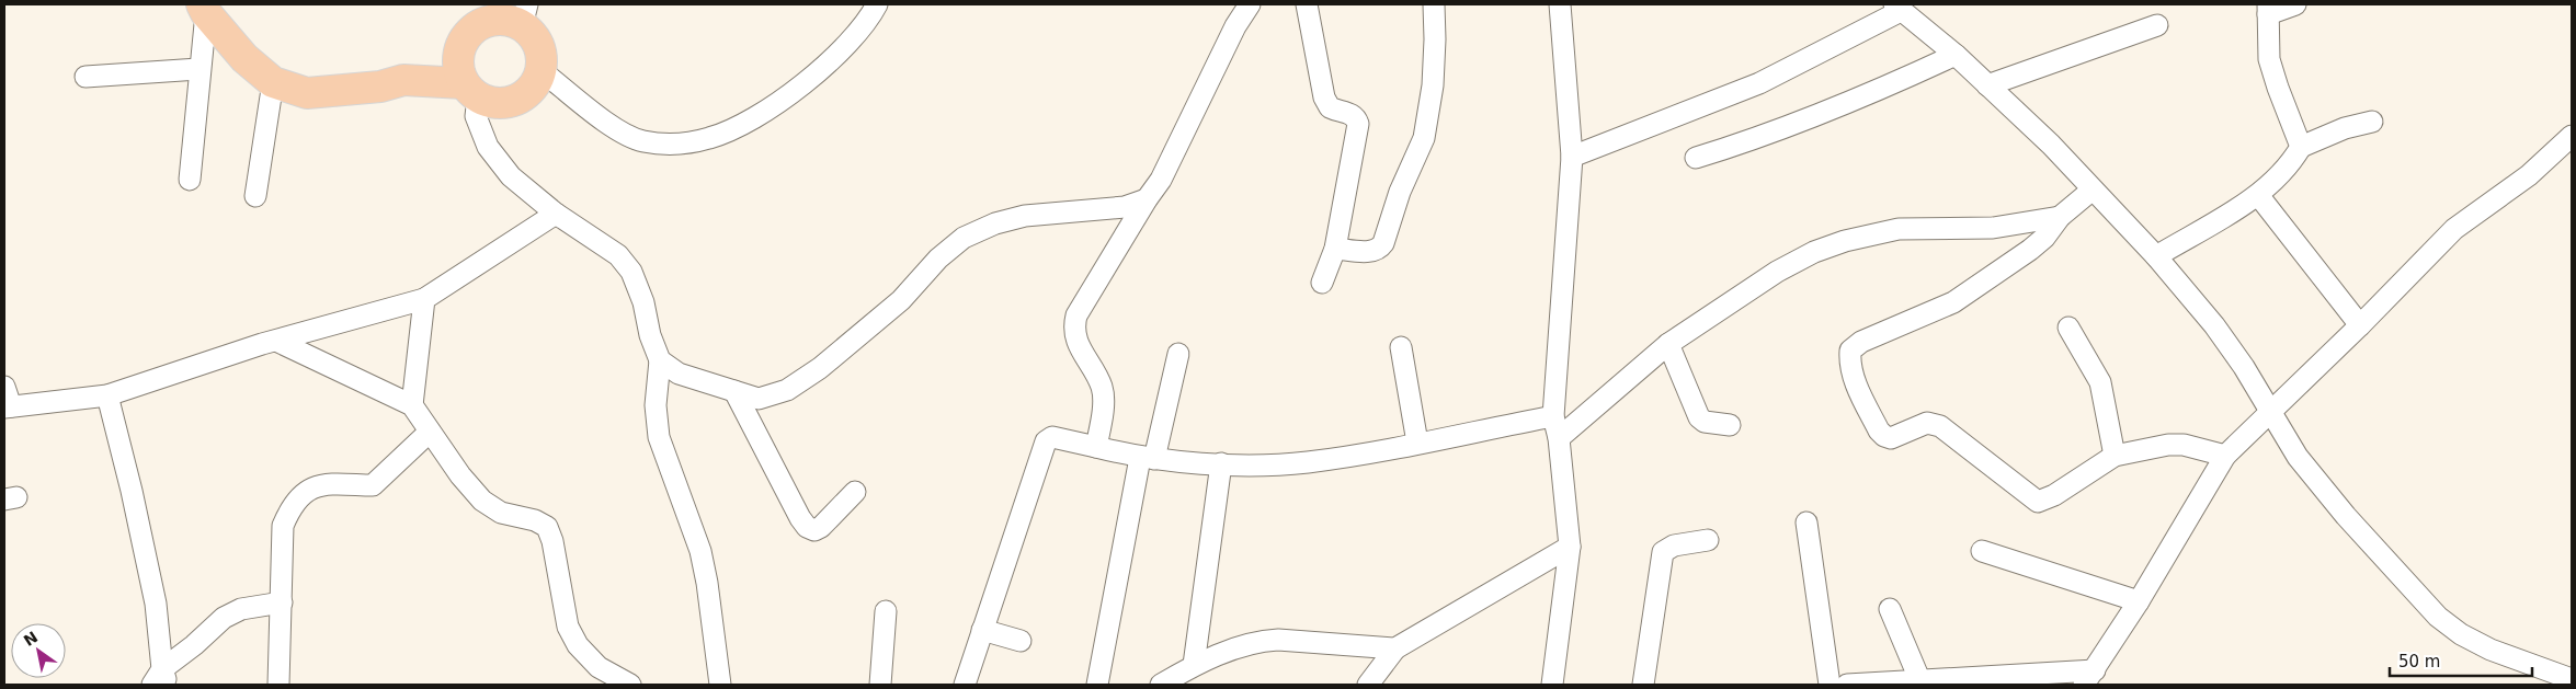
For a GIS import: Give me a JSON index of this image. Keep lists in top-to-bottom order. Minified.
{"scale_bar":"50 m","north":"top left"}
